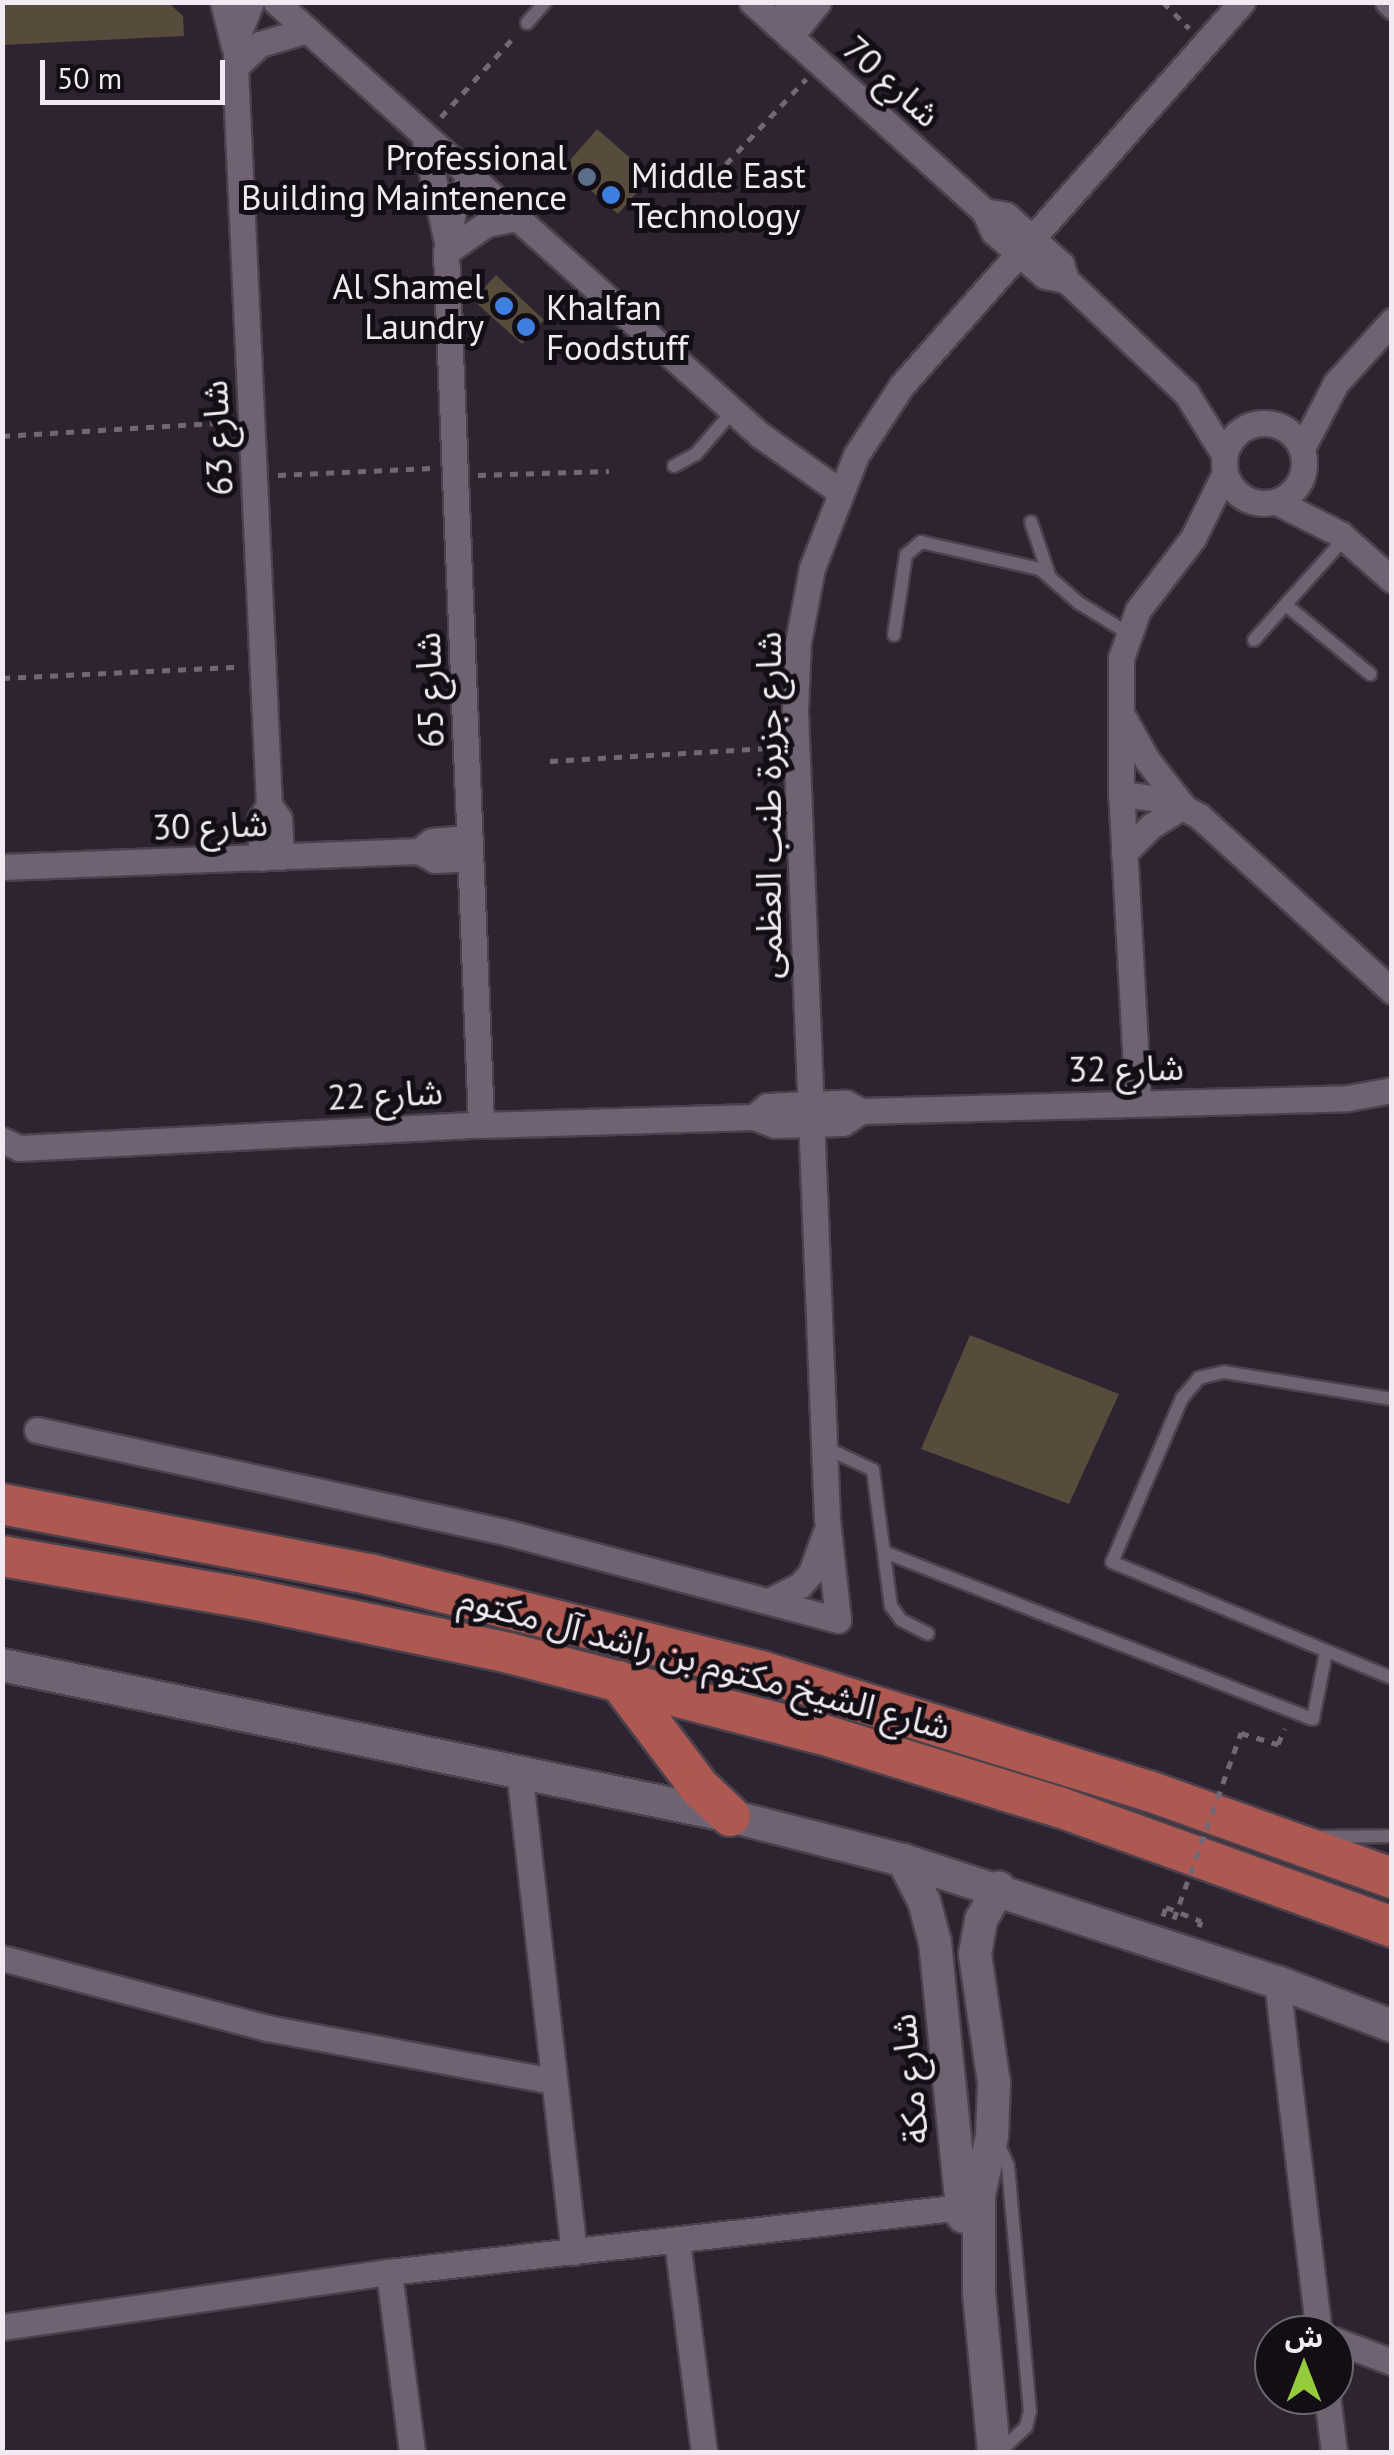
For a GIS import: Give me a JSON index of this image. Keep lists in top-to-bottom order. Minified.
{"streets":{"main road":["شارع الشيخ مكتوم بن راشد آل مكتوم"],"street":["شارع 70","شارع 63","شارع 65","شارع جزيرة طنب العظمى","شارع 30","شارع 32","شارع 22","شارع مكة"]},"crossings":[["شارع 70","شارع جزيرة طنب العظمى"],["شارع 63","شارع 30"],["شارع 65","شارع 30"],["شارع 65","شارع 22"],["شارع جزيرة طنب العظمى","شارع 32"],["شارع جزيرة طنب العظمى","شارع 22"],["شارع 32","شارع 22"]],"places":["Professional Building Maintenence","Middle East Technology","Al Shamel Laundry","Khalfan Foodstuff"],"scale_bar":"50 m","north":"top"}
